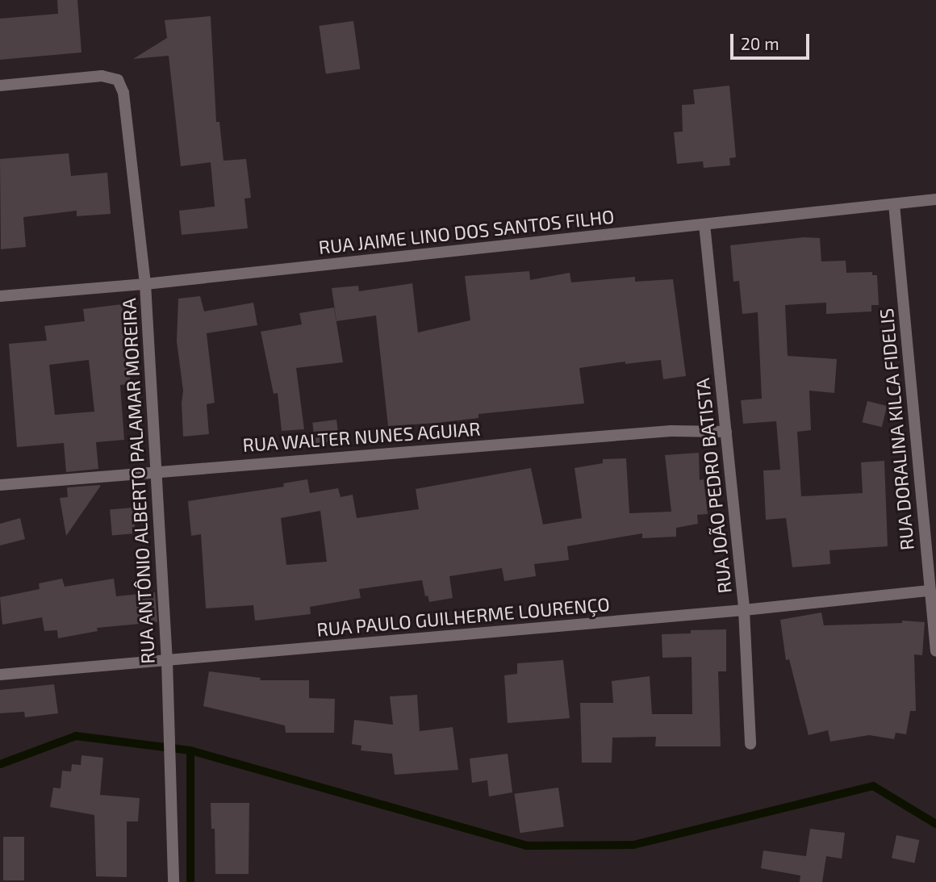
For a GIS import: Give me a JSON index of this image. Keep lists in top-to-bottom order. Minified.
{"streets":{"street":["RUA JAIME LINO DOS SANTOS FILHO","RUA DORALINA KILCA FIDELIS","RUA WALTER NUNES AGUIAR","RUA ANTÔNIO ALBERTO PALAMAR MOREIRA","RUA JOÃO PEDRO BATISTA","RUA PAULO GUILHERME LOURENÇO"]},"crossings":[["RUA JAIME LINO DOS SANTOS FILHO","RUA DORALINA KILCA FIDELIS"],["RUA JAIME LINO DOS SANTOS FILHO","RUA ANTÔNIO ALBERTO PALAMAR MOREIRA"],["RUA JAIME LINO DOS SANTOS FILHO","RUA JOÃO PEDRO BATISTA"],["RUA DORALINA KILCA FIDELIS","RUA PAULO GUILHERME LOURENÇO"],["RUA WALTER NUNES AGUIAR","RUA ANTÔNIO ALBERTO PALAMAR MOREIRA"],["RUA WALTER NUNES AGUIAR","RUA JOÃO PEDRO BATISTA"],["RUA ANTÔNIO ALBERTO PALAMAR MOREIRA","RUA PAULO GUILHERME LOURENÇO"],["RUA JOÃO PEDRO BATISTA","RUA PAULO GUILHERME LOURENÇO"]],"scale_bar":"20 m"}
